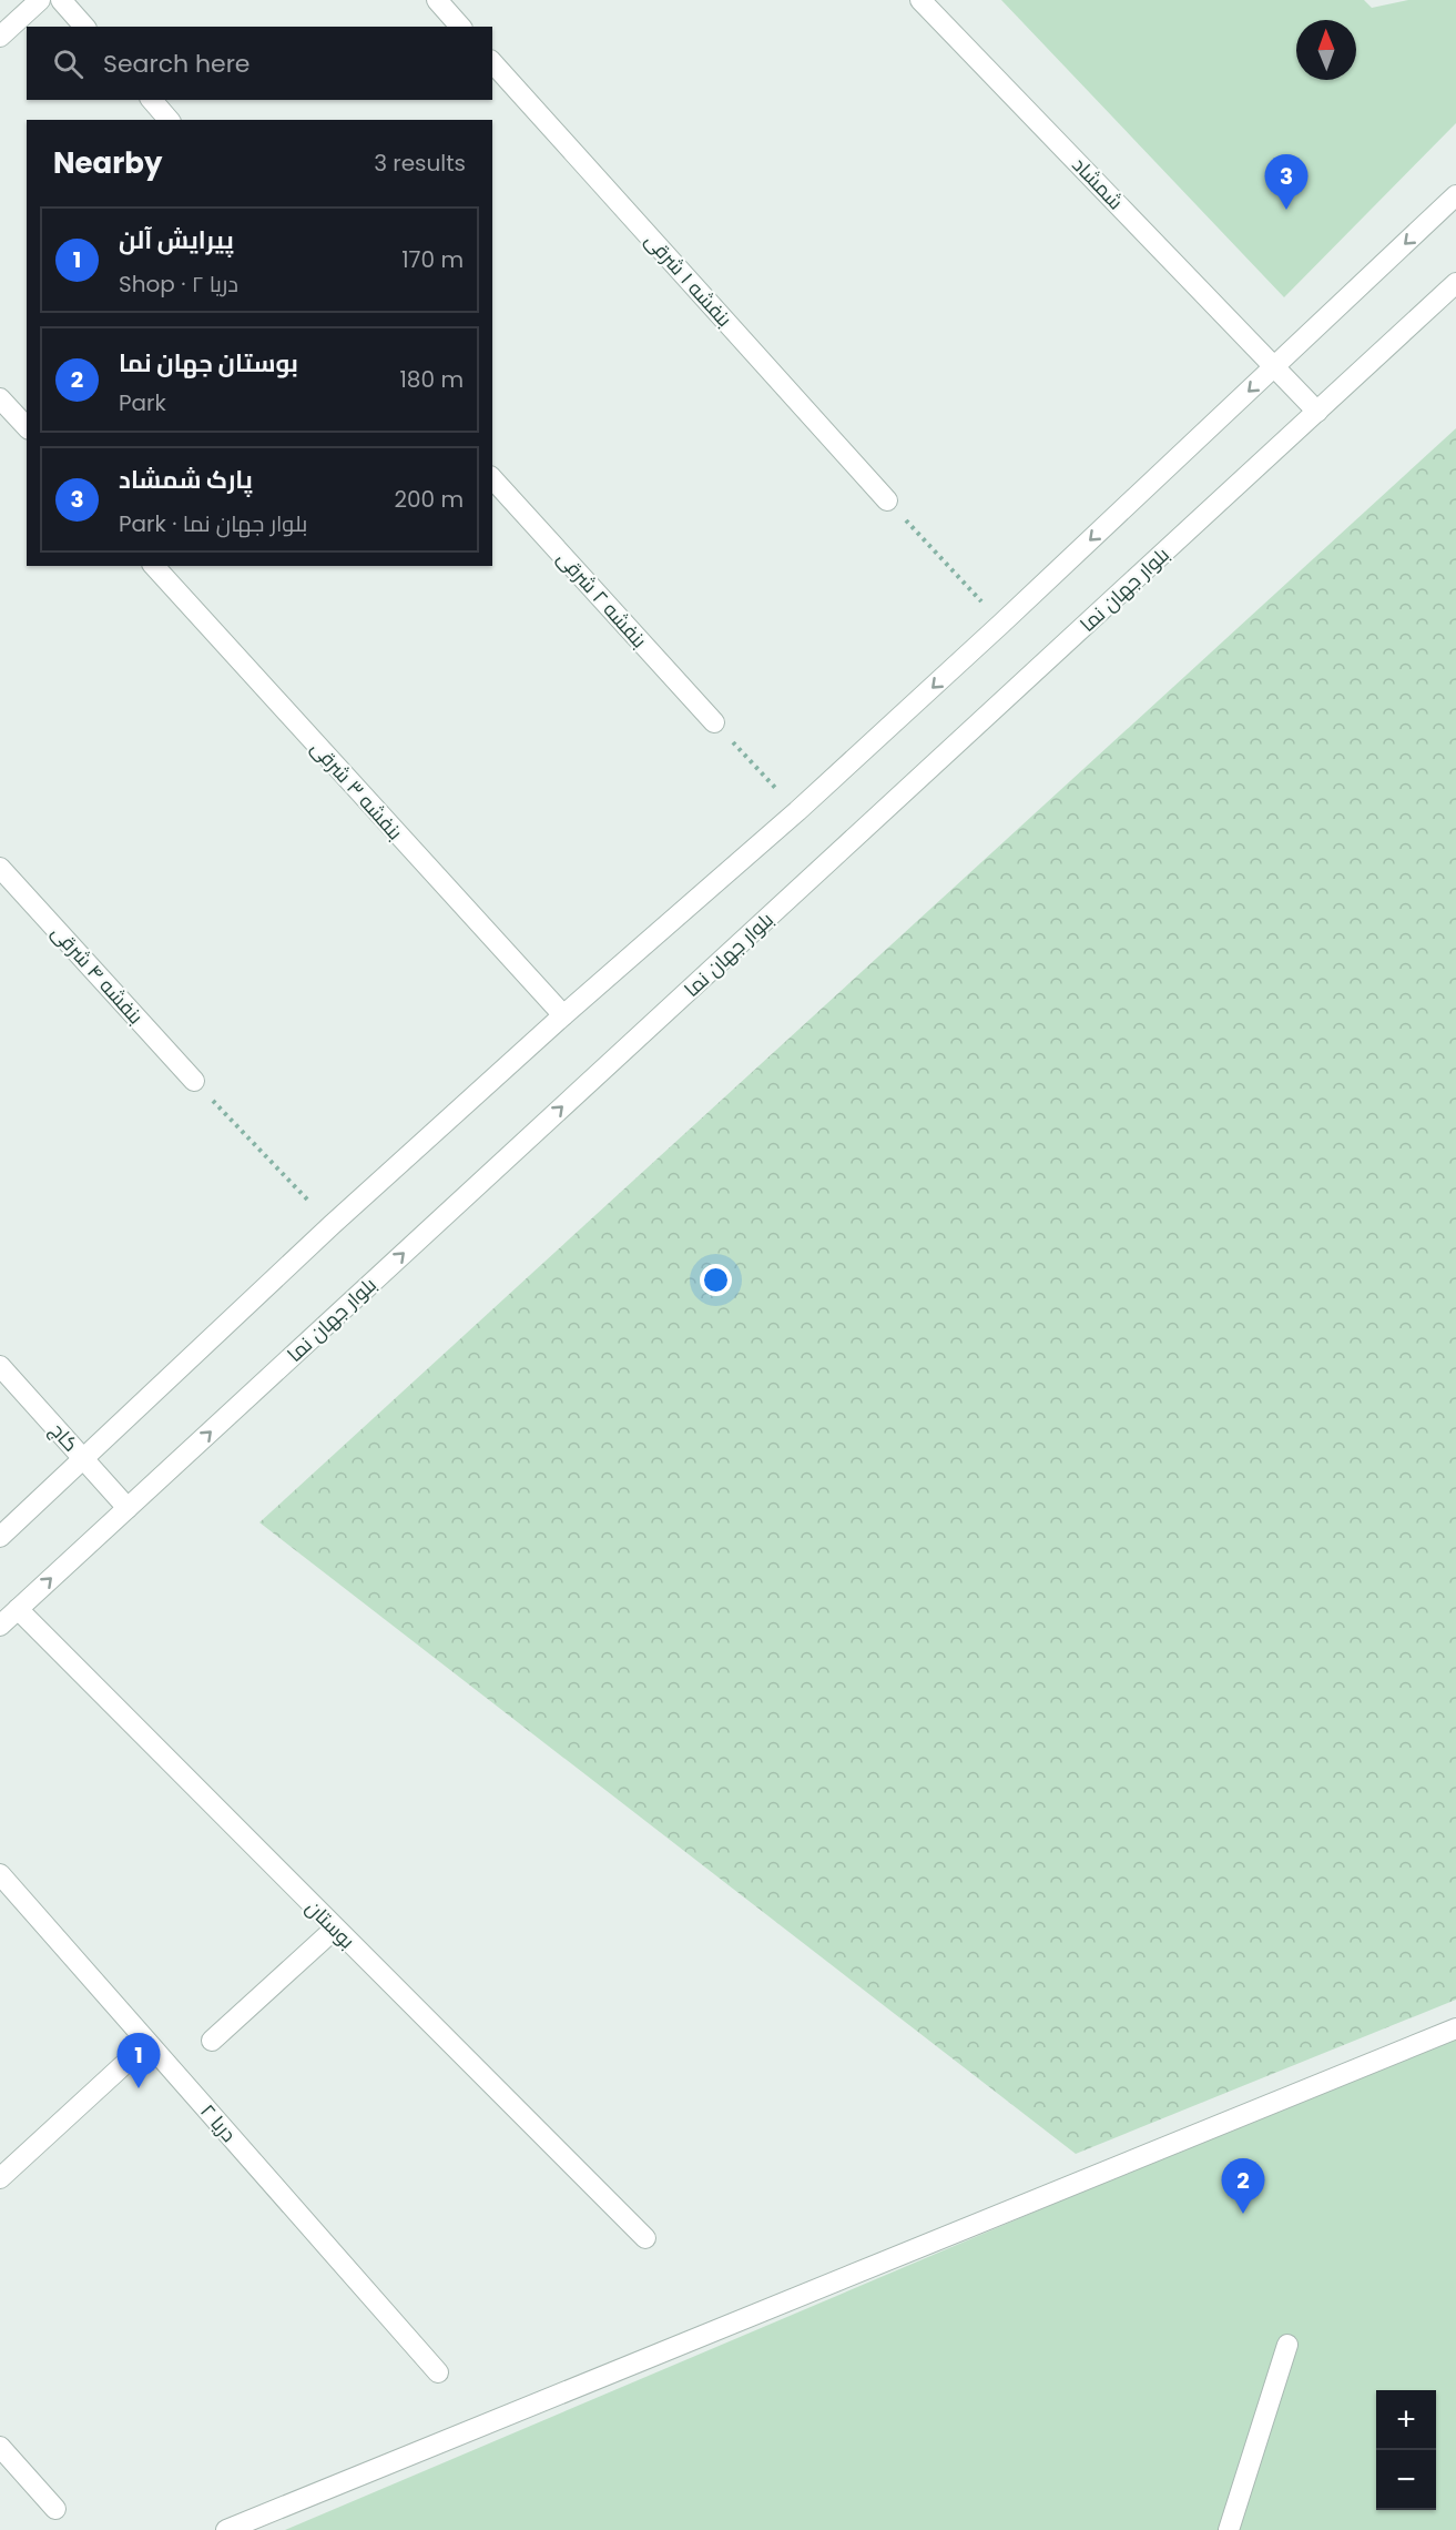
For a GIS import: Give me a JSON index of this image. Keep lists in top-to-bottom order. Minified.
{"streets":{"street":["شمشاد","بنفشه ۱ شرقی","بلوار جهان نما","بنفشه ۲ شرقی","بنفشه ۳ شرقی","بنفشه ۴ شرقی","کاج","بوستان","دریا ۲"]},"crossings":[["شمشاد","بلوار جهان نما"],["بلوار جهان نما","کاج"],["بلوار جهان نما","بوستان"]],"north":"top","page":{"search":"Search here","heading":["Nearby","3 results"],"pins":["3","1","2"],"list":[{"mark":"1","name":"پیرایش آلن","note":"Shop · دریا ۲","value":"170 m"},{"mark":"2","name":"بوستان جهان نما","note":"Park","value":"180 m"},{"mark":"3","name":"پارک شمشاد","note":"Park · بلوار جهان نما","value":"200 m"}],"map_buttons":["+","−"]}}
